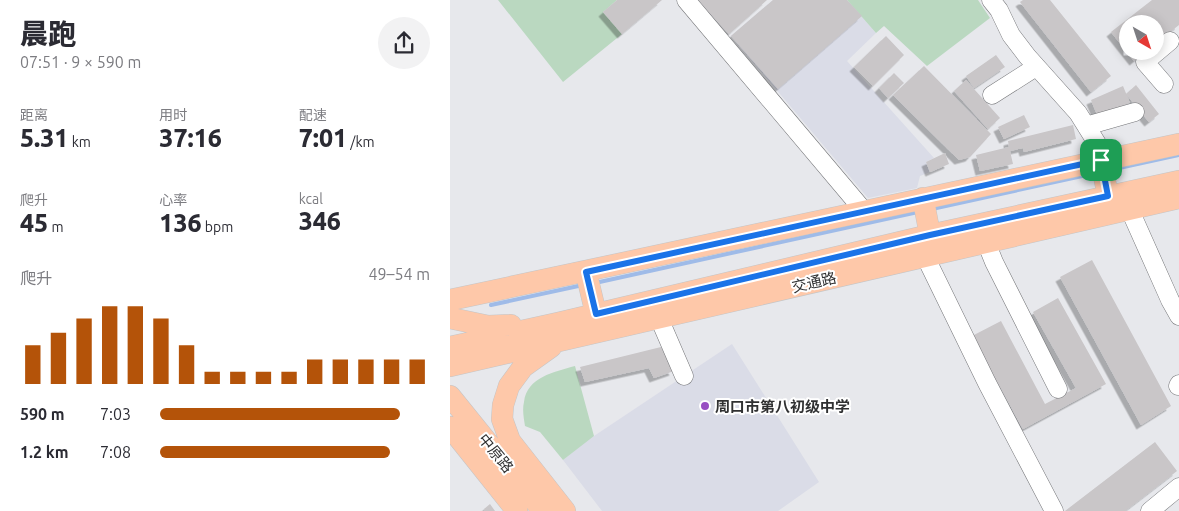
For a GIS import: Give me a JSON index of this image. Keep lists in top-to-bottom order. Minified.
{"streets":{"main road":["交通路","中原路"]},"places":["周口市第八初级中学"],"north":"bottom right","page":{"heading":["晨跑","07:51 · 9 × 590 m"],"stats":[["距离","5.31 km"],["用时","37:16"],["配速","7:01 /km"],["爬升","45 m"],["心率","136 bpm"],["kcal","346"]],"chart":["爬升","49–54 m"],"list":[{"name":"590 m","note":"7:03"},{"name":"1.2 km","note":"7:08"}]}}
